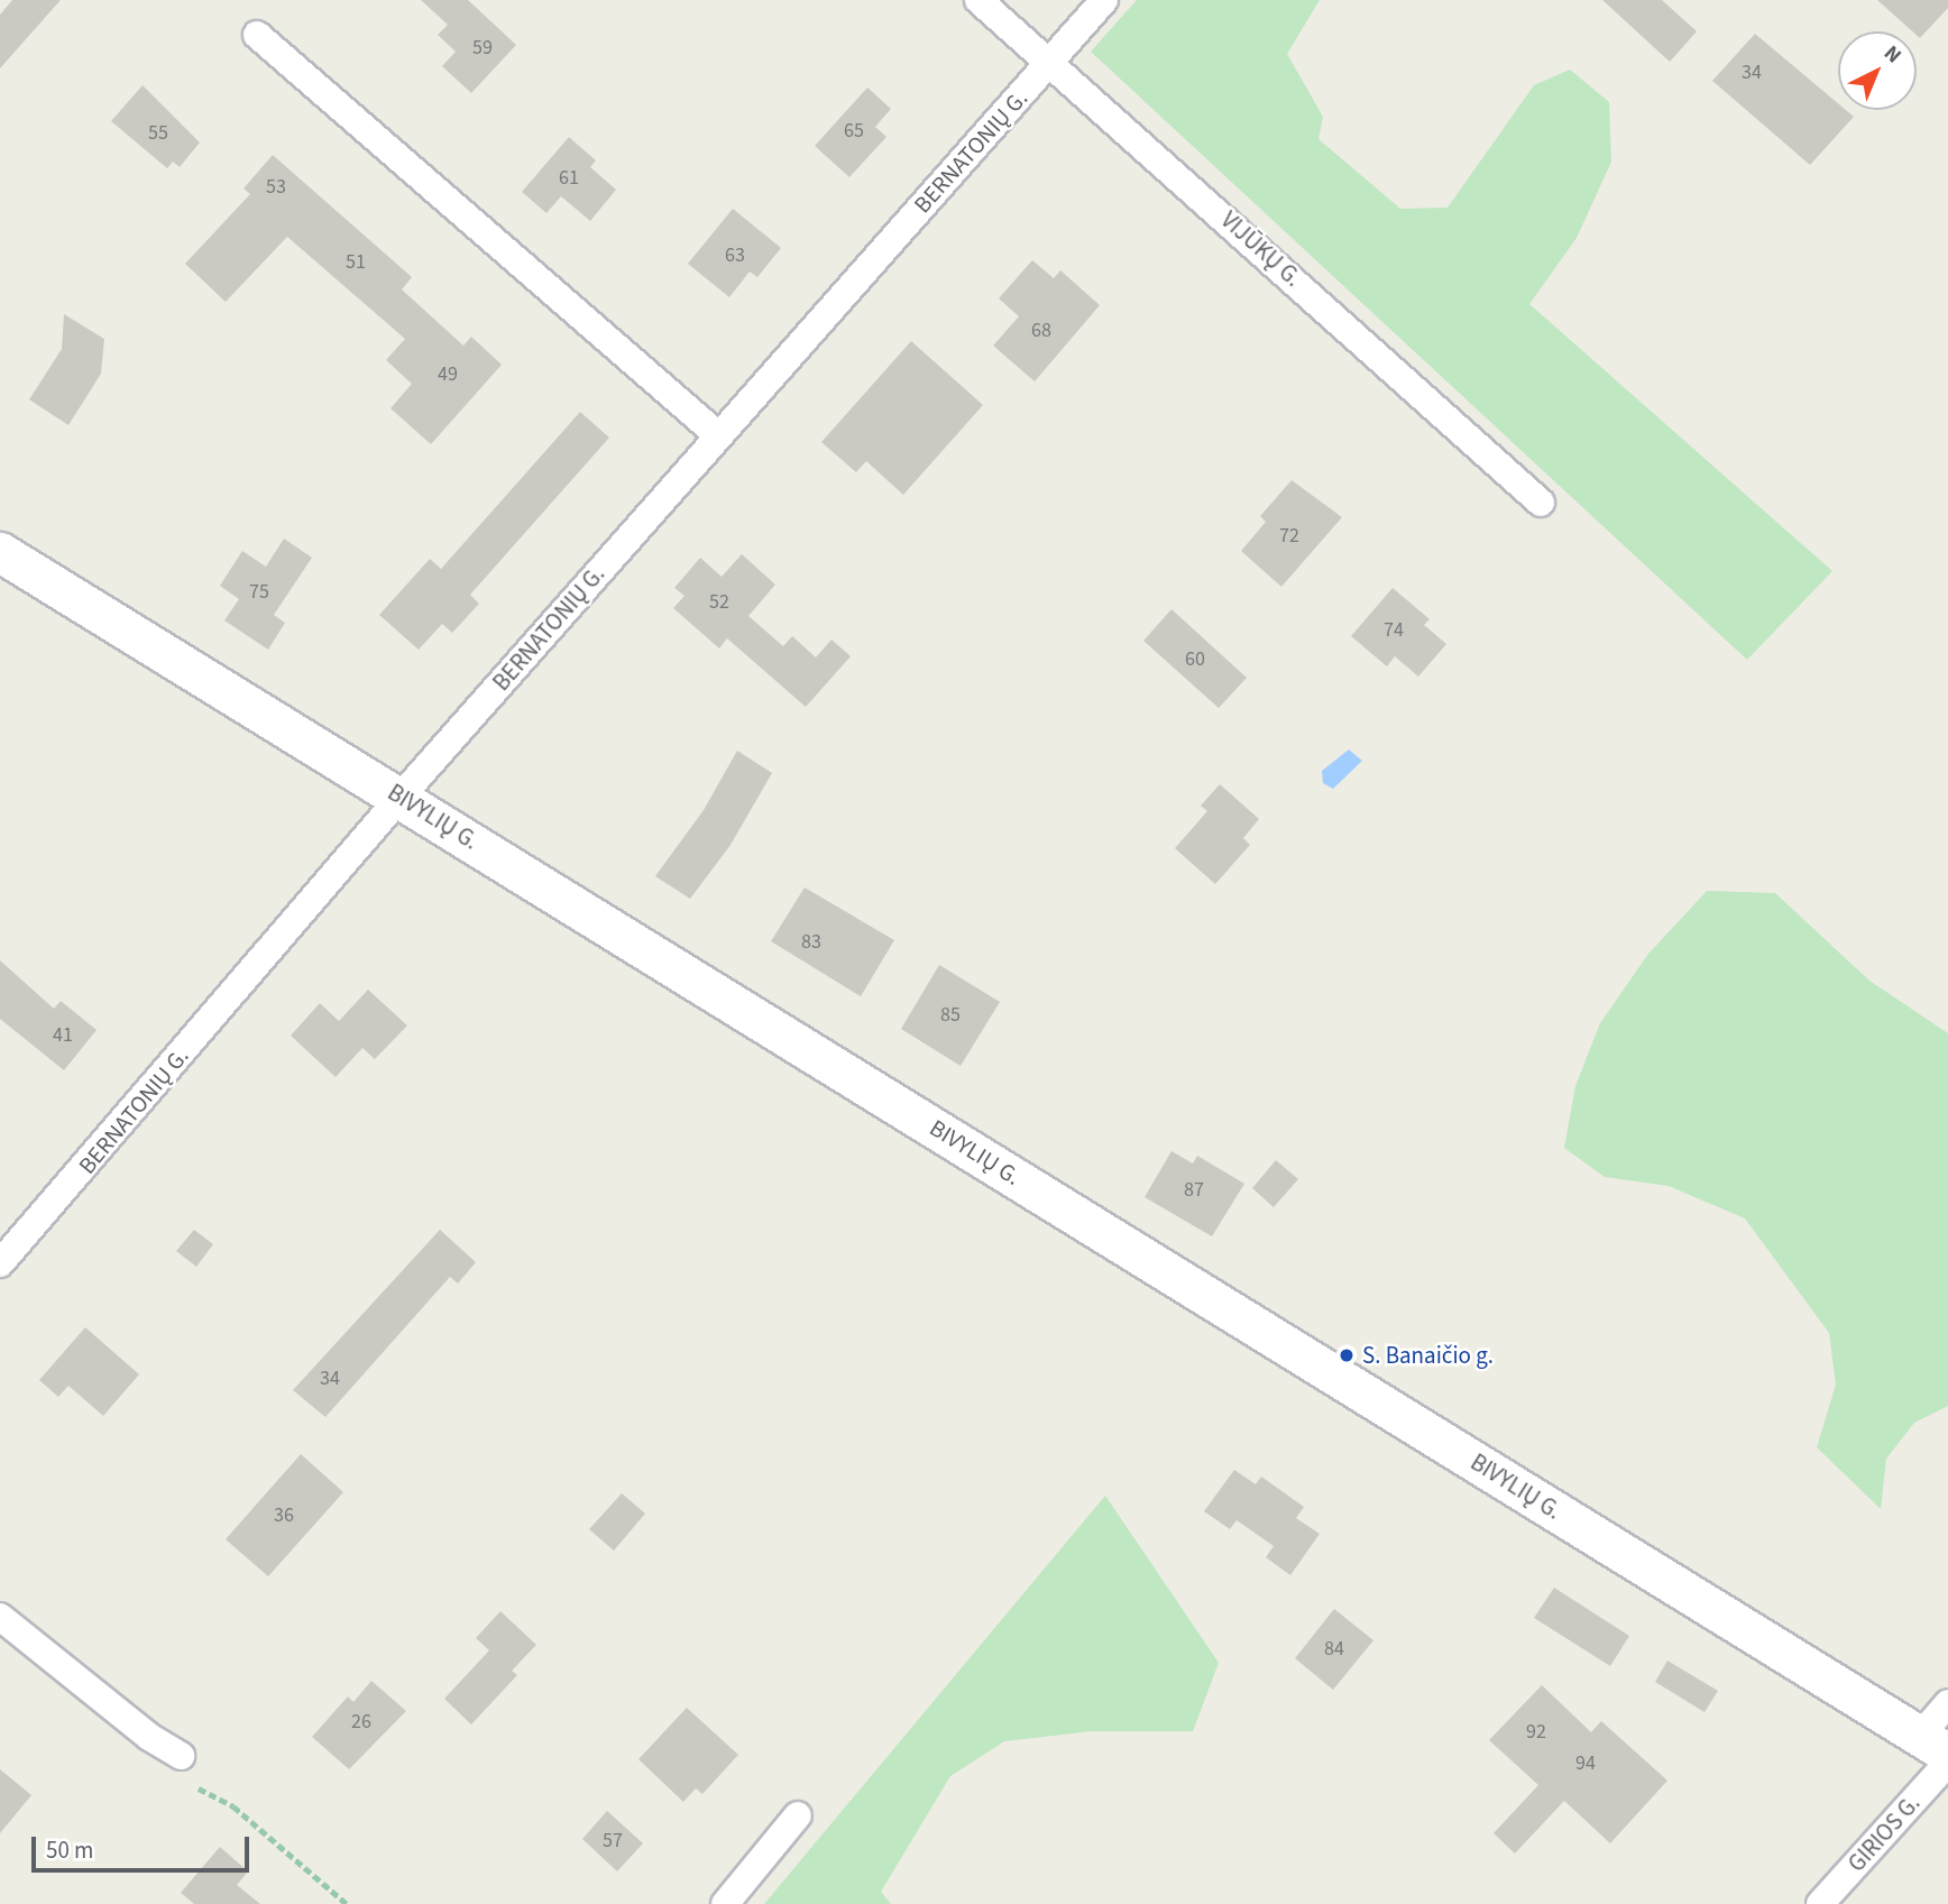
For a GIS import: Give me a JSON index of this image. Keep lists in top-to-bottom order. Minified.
{"streets":{"street":["BERNATONIŲ G.","VIJŪKŲ G.","BIVYLIŲ G.","GIRIOS G."]},"crossings":[["BERNATONIŲ G.","VIJŪKŲ G."],["BERNATONIŲ G.","BIVYLIŲ G."]],"places":["S. Banaičio g."],"house_numbers":["59","34","65","55","61","53","63","51","68","49","72","75","52","74","60","83","85","41","87","34","36","84","26","92","94","57"],"scale_bar":"50 m","north":"top right"}
